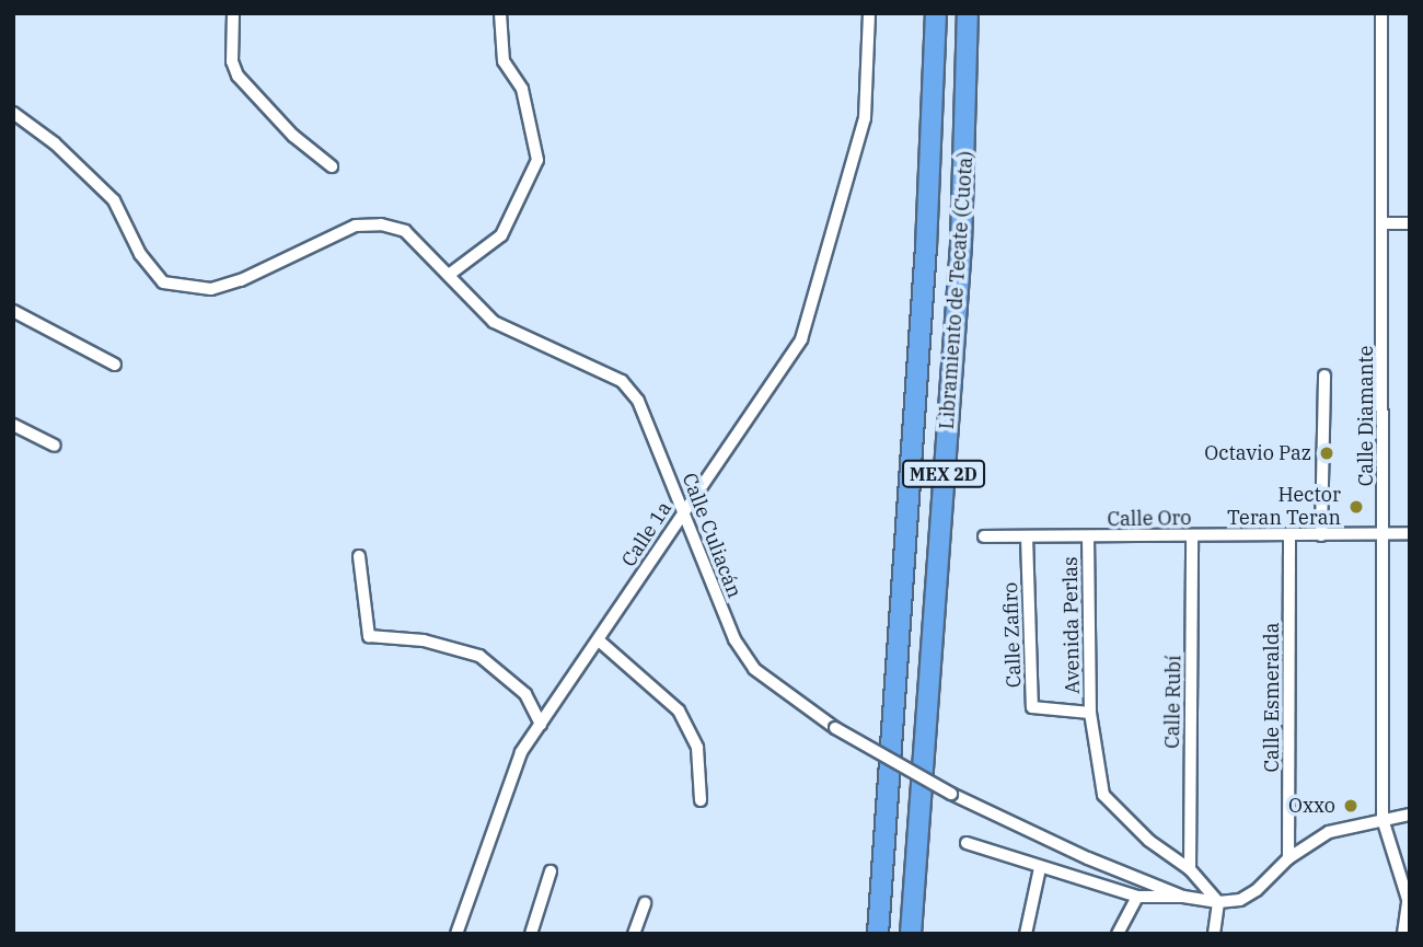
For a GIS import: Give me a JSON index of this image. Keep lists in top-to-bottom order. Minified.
{"streets":{"highway":["Libramiento de Tecate (Cuota)","MEX 2D"],"street":["Calle Diamante","Calle Oro","Calle 1a","Calle Culiacán","Avenida Perlas","Calle Zafiro","Calle Esmeralda","Calle Rubí"]},"crossings":[["Calle Diamante","Calle Oro"],["Calle Diamante","Calle Culiacán"],["Calle Oro","Avenida Perlas"],["Calle Oro","Calle Zafiro"],["Calle Oro","Calle Esmeralda"],["Calle Oro","Calle Rubí"],["Calle 1a","Calle Culiacán"],["Calle Culiacán","Calle Esmeralda"],["Avenida Perlas","Calle Zafiro"]],"places":["Octavio Paz","Hector Teran Teran","Oxxo"]}
